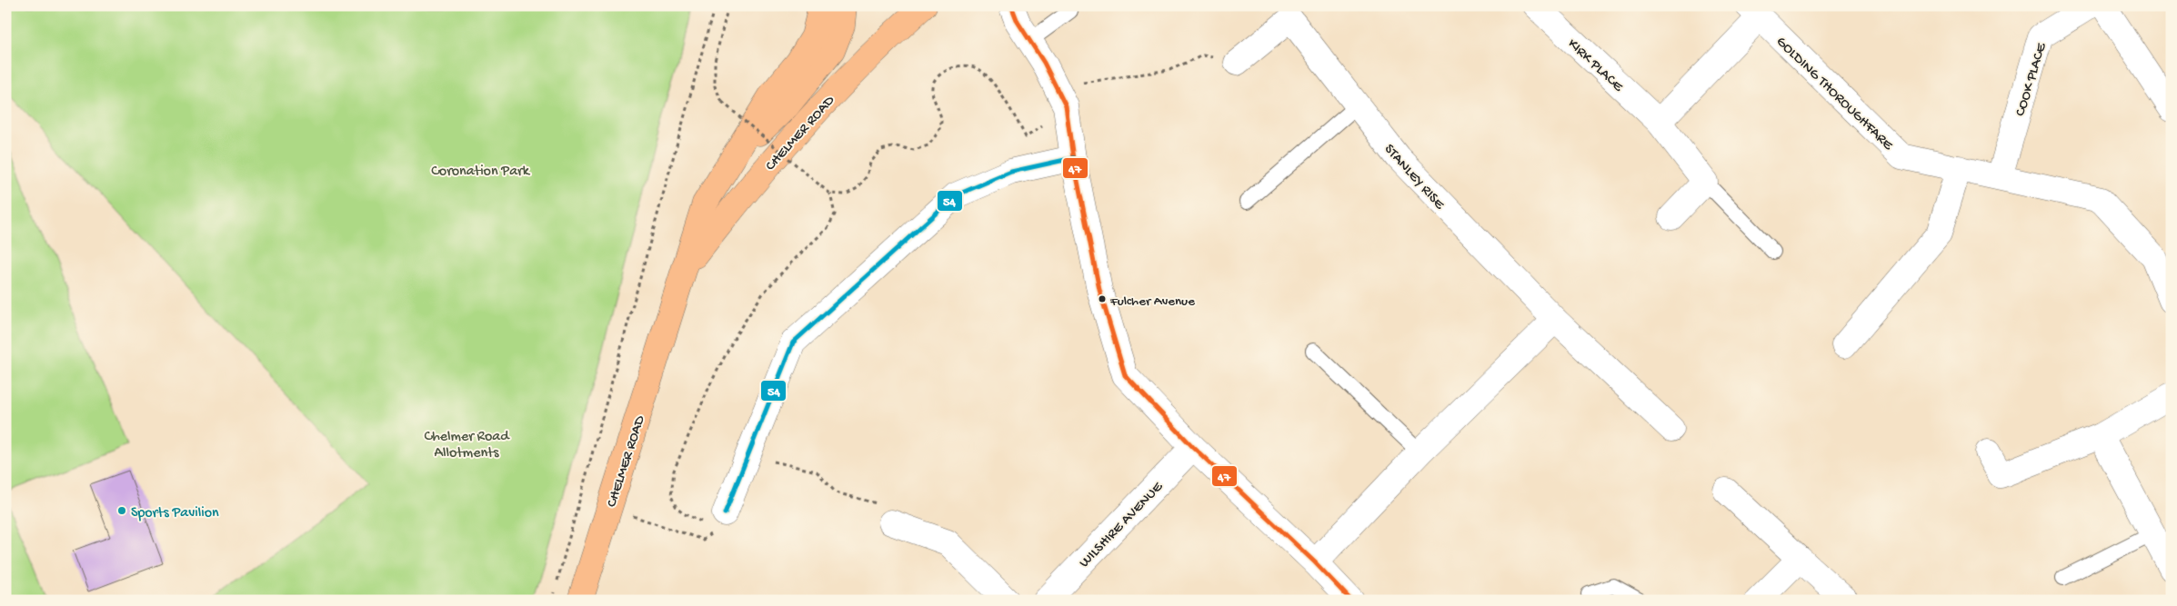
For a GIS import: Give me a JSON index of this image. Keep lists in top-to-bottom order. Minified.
{"streets":{"main road":["CHELMER ROAD"],"street":["KIRK PLACE","COOK PLACE","GOLDING THOROUGHFARE","STANLEY RISE","WILSHIRE AVENUE"]},"crossings":[["COOK PLACE","GOLDING THOROUGHFARE"]],"parks":["Coronation Park","Chelmer Road Allotments"],"places":["Fulcher Avenue","Sports Pavilion"],"lines":["transit line 47","transit line 54"]}
